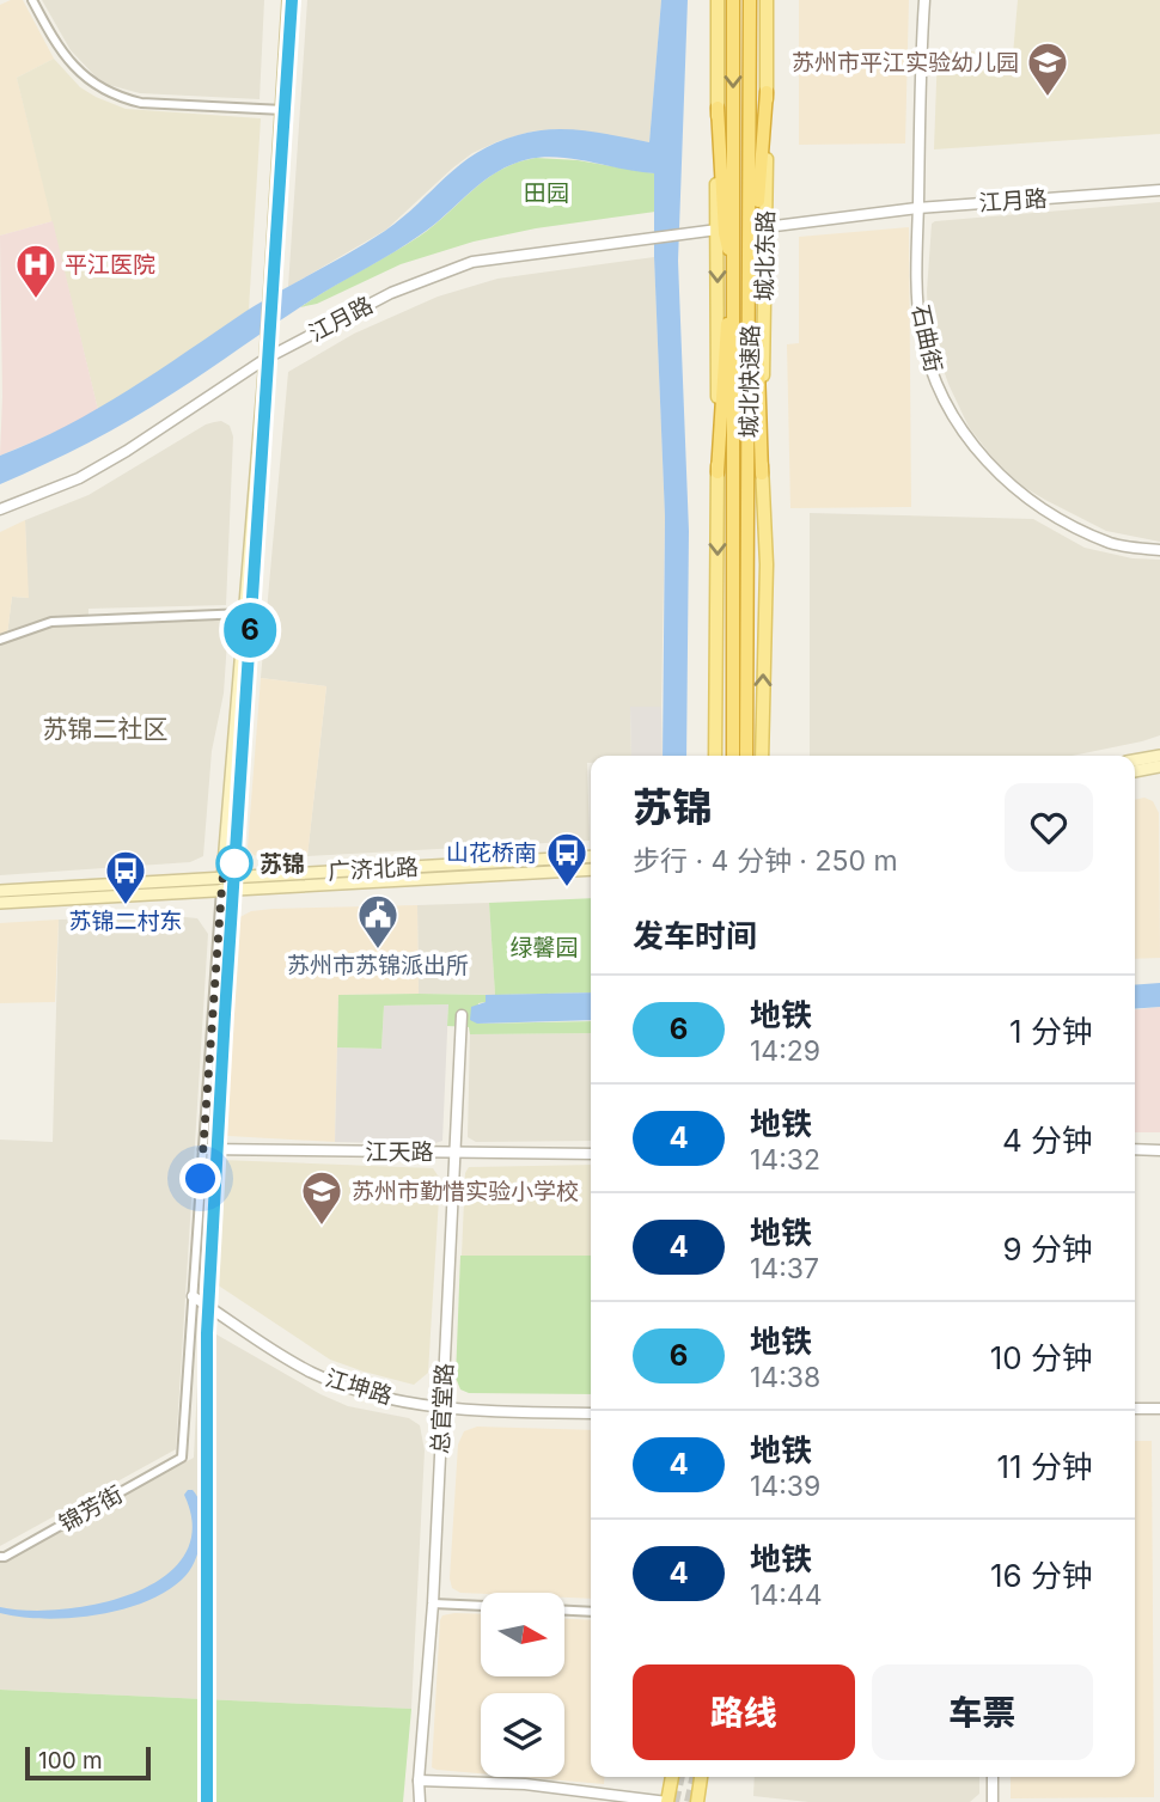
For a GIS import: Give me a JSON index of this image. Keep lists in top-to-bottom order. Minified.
{"streets":{"highway":["城北快速路"],"main road":["城北东路","广济北路"],"street":["江月路","石曲街","江天路","江坤路","总官堂路","锦芳街"]},"crossings":[["江月路","城北东路"],["江月路","石曲街"],["江天路","总官堂路"],["江坤路","总官堂路"],["江坤路","锦芳街"]],"districts":["苏锦二社区"],"parks":["田园","绿馨园"],"places":{"school or university":["苏州市平江实验幼儿园","苏州市勤惜实验小学校"],"hospital":["平江医院"],"other":["苏锦"],"bus stop":["山花桥南","苏锦二村东"],"public building":["苏州市苏锦派出所"]},"lines":["metro line 6"],"scale_bar":"100 m","north":"right","page":{"on_map":"6","heading":[["苏锦","步行 · 4 分钟 · 250 m"],"发车时间"],"list":[{"mark":"6","name":"地铁","note":"14:29","value":"1 分钟"},{"mark":"4","name":"地铁","note":"14:32","value":"4 分钟"},{"mark":"4","name":"地铁","note":"14:37","value":"9 分钟"},{"mark":"6","name":"地铁","note":"14:38","value":"10 分钟"},{"mark":"4","name":"地铁","note":"14:39","value":"11 分钟"},{"mark":"4","name":"地铁","note":"14:44","value":"16 分钟"}],"buttons":["路线","车票"],"scale":"100 m"}}
